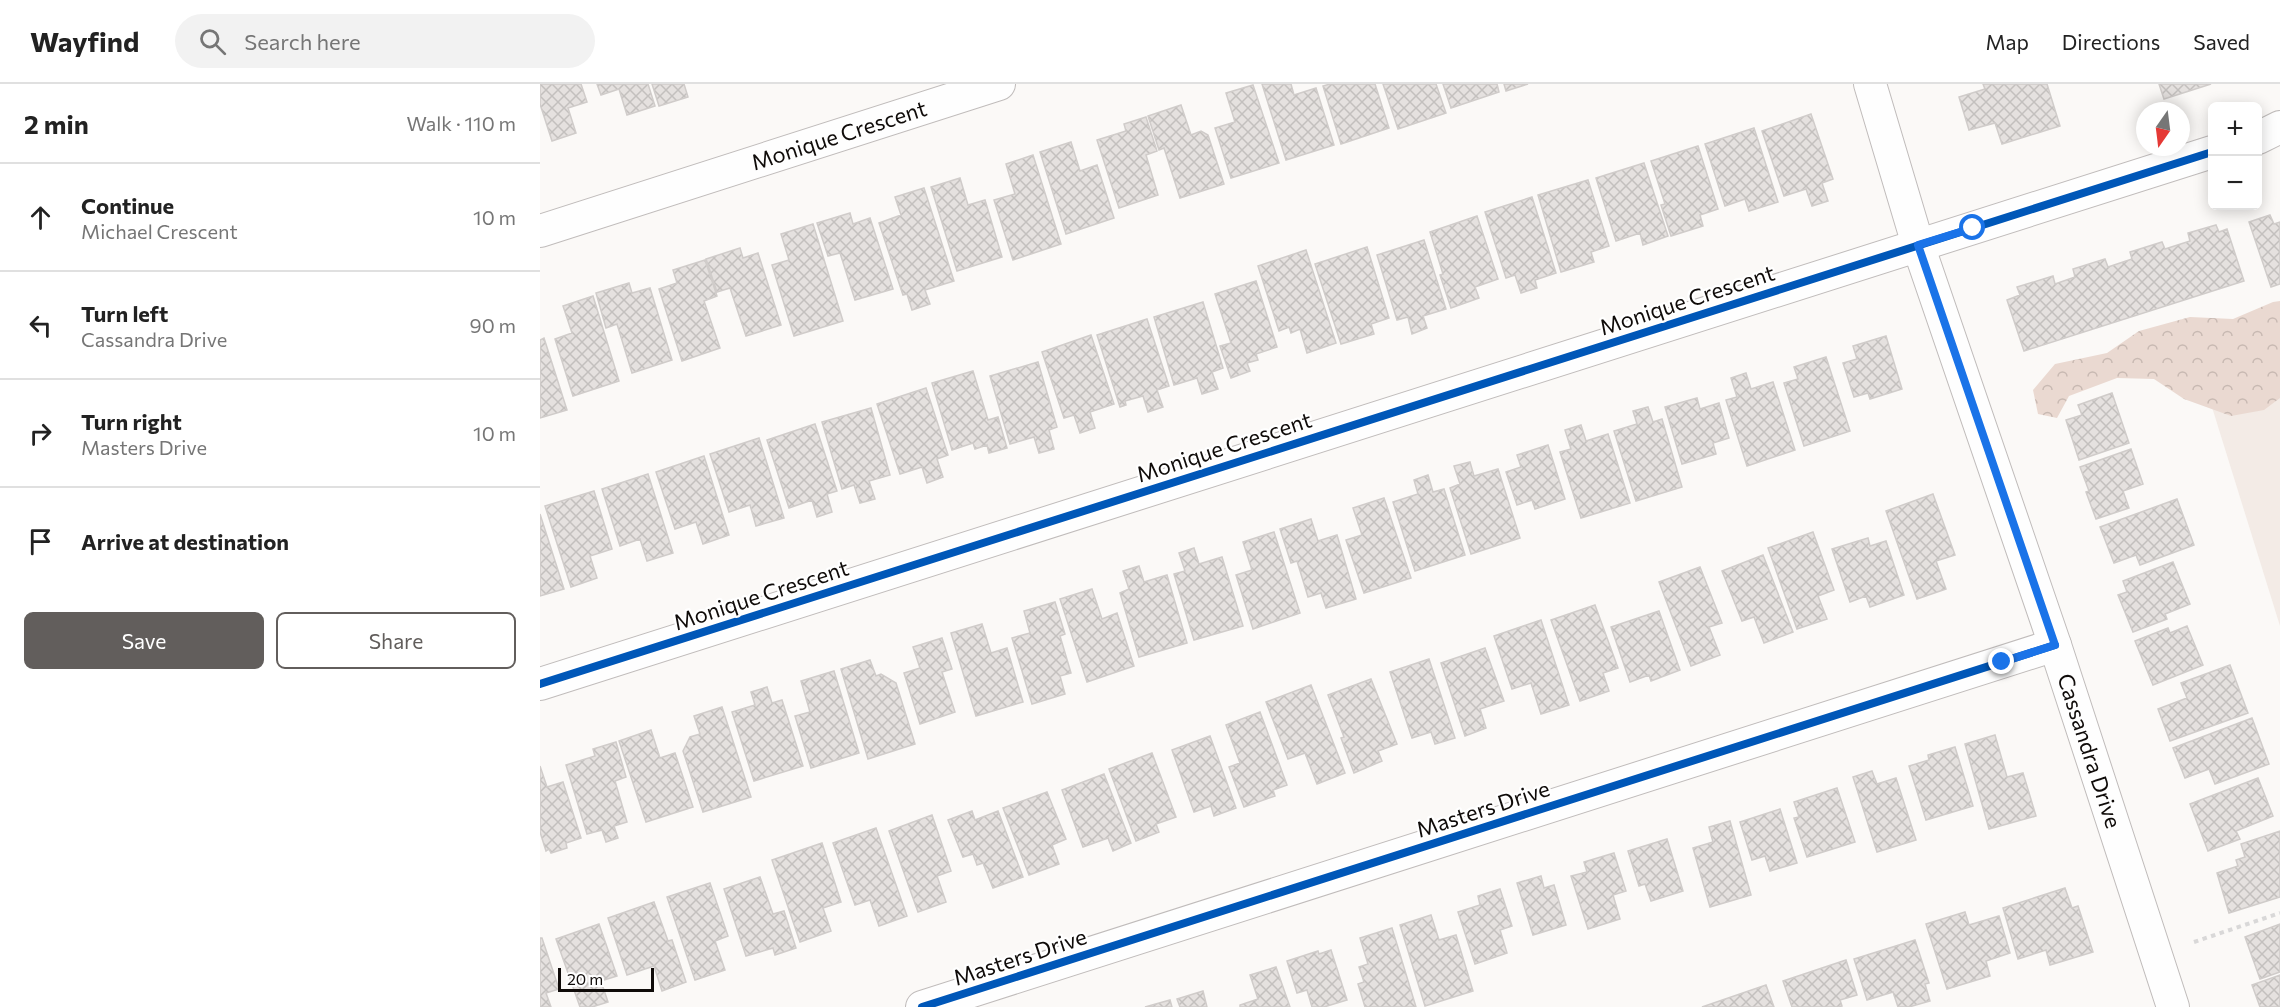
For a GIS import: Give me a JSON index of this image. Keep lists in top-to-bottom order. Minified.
{"streets":{"street":["Monique Crescent","Cassandra Drive","Masters Drive"]},"crossings":[["Monique Crescent","Cassandra Drive"],["Cassandra Drive","Masters Drive"]],"scale_bar":"20 m","north":"bottom","page":{"header":"Wayfind","search":"Search here","nav":["Map","Directions","Saved"],"heading":["2 min","Walk · 110 m"],"map_buttons":["+","−"],"list":[["Continue","Michael Crescent","10 m"],["Turn left","Cassandra Drive","90 m"],["Turn right","Masters Drive","10 m"],"Arrive at destination"],"buttons":["Save","Share"],"scale":"20 m"}}
